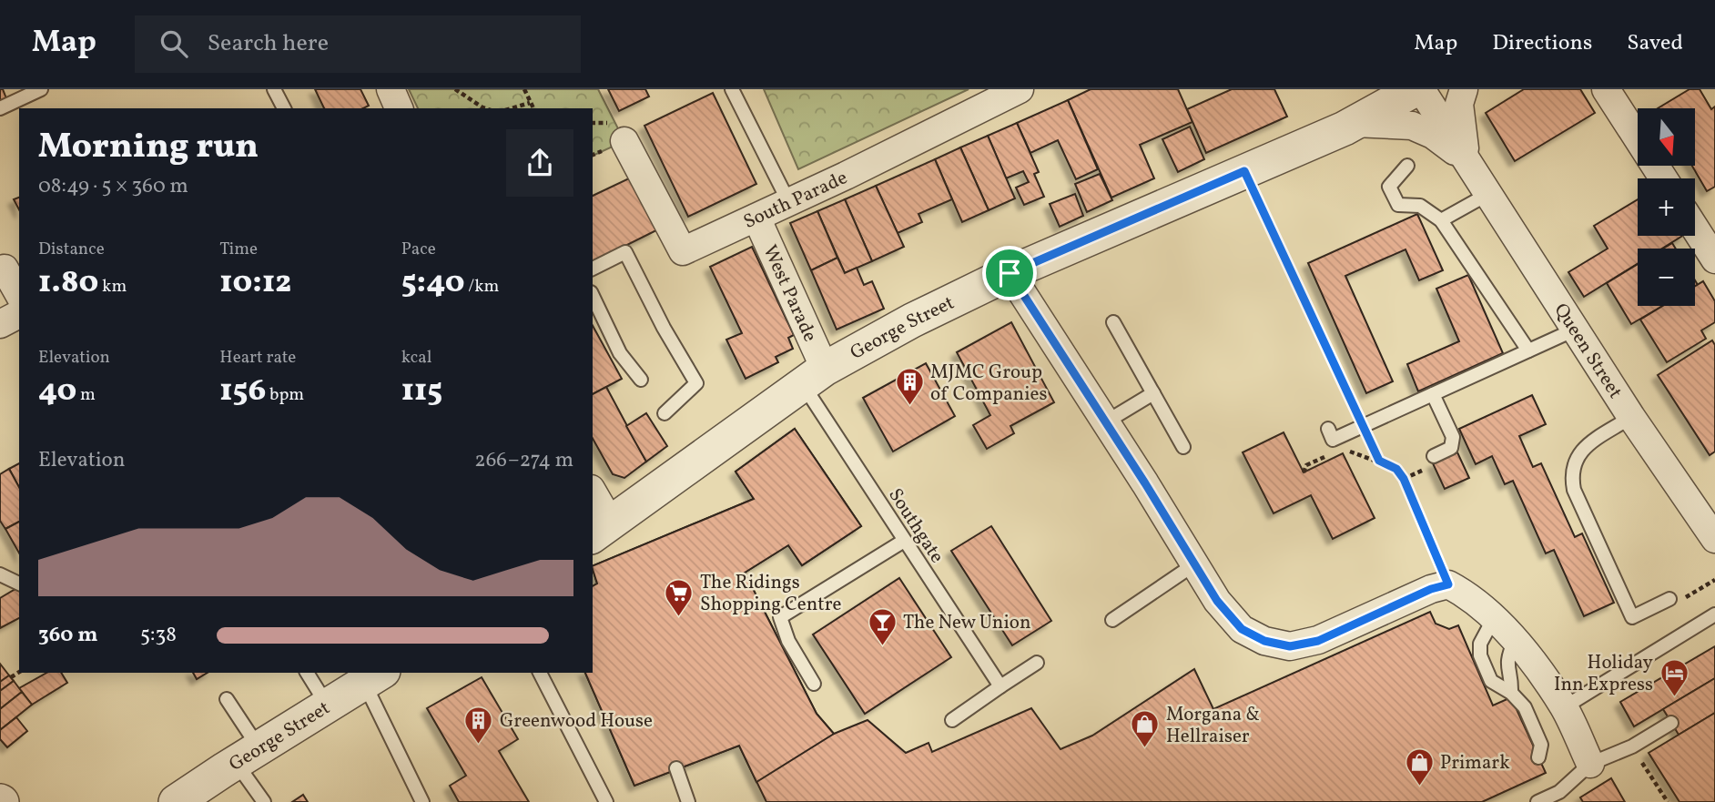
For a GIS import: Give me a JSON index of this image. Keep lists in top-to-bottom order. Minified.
{"streets":{"street":["South Parade","West Parade","George Street","Queen Street"],"lane":["Southgate"]},"crossings":[["South Parade","West Parade"],["West Parade","George Street"],["West Parade","Southgate"],["George Street","Queen Street"],["George Street","Southgate"]],"places":{"building":["MJMC Group of Companies","Greenwood House"],"supermarket":["The Ridings Shopping Centre"],"bar":["The New Union"],"hotel":["Holiday Inn Express"],"shop":["Morgana & Hellraiser","Primark"]},"north":"bottom","page":{"header":"Map","search":"Search here","nav":["Map","Directions","Saved"],"map_buttons":["+","−"],"heading":["Morning run","08:49 · 5 × 360 m"],"stats":[["Distance","1.80 km"],["Time","10:12"],["Pace","5:40 /km"],["Elevation","40 m"],["Heart rate","156 bpm"],["kcal","115"]],"chart":["Elevation","266–274 m"],"list":[{"name":"360 m","note":"5:38"}]}}
